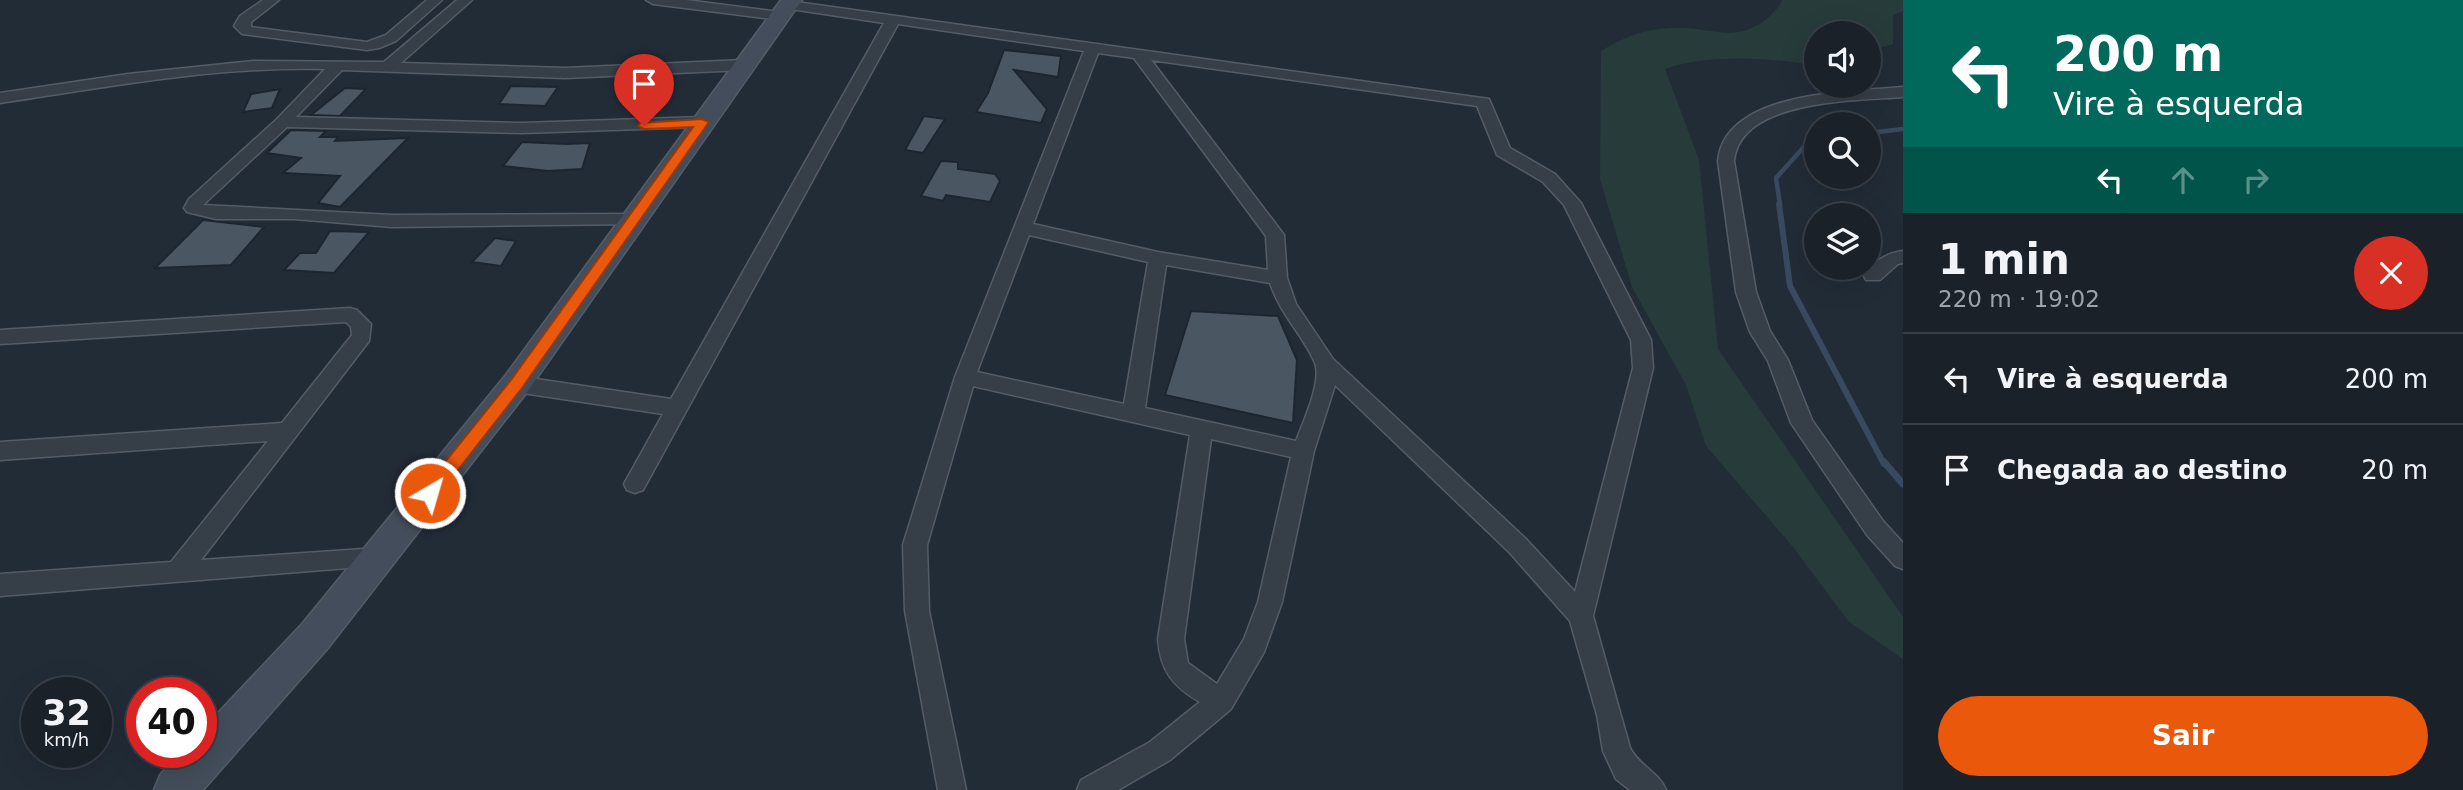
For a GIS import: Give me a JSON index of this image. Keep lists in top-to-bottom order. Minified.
{"page":{"turn":["200 m","Vire à esquerda"],"heading":["1 min","220 m · 19:02"],"list":[{"name":"Vire à esquerda","value":"200 m"},{"name":"Chegada ao destino","value":"20 m"}],"speed":"32 km/h","limit":"40","buttons":"Sair"}}
